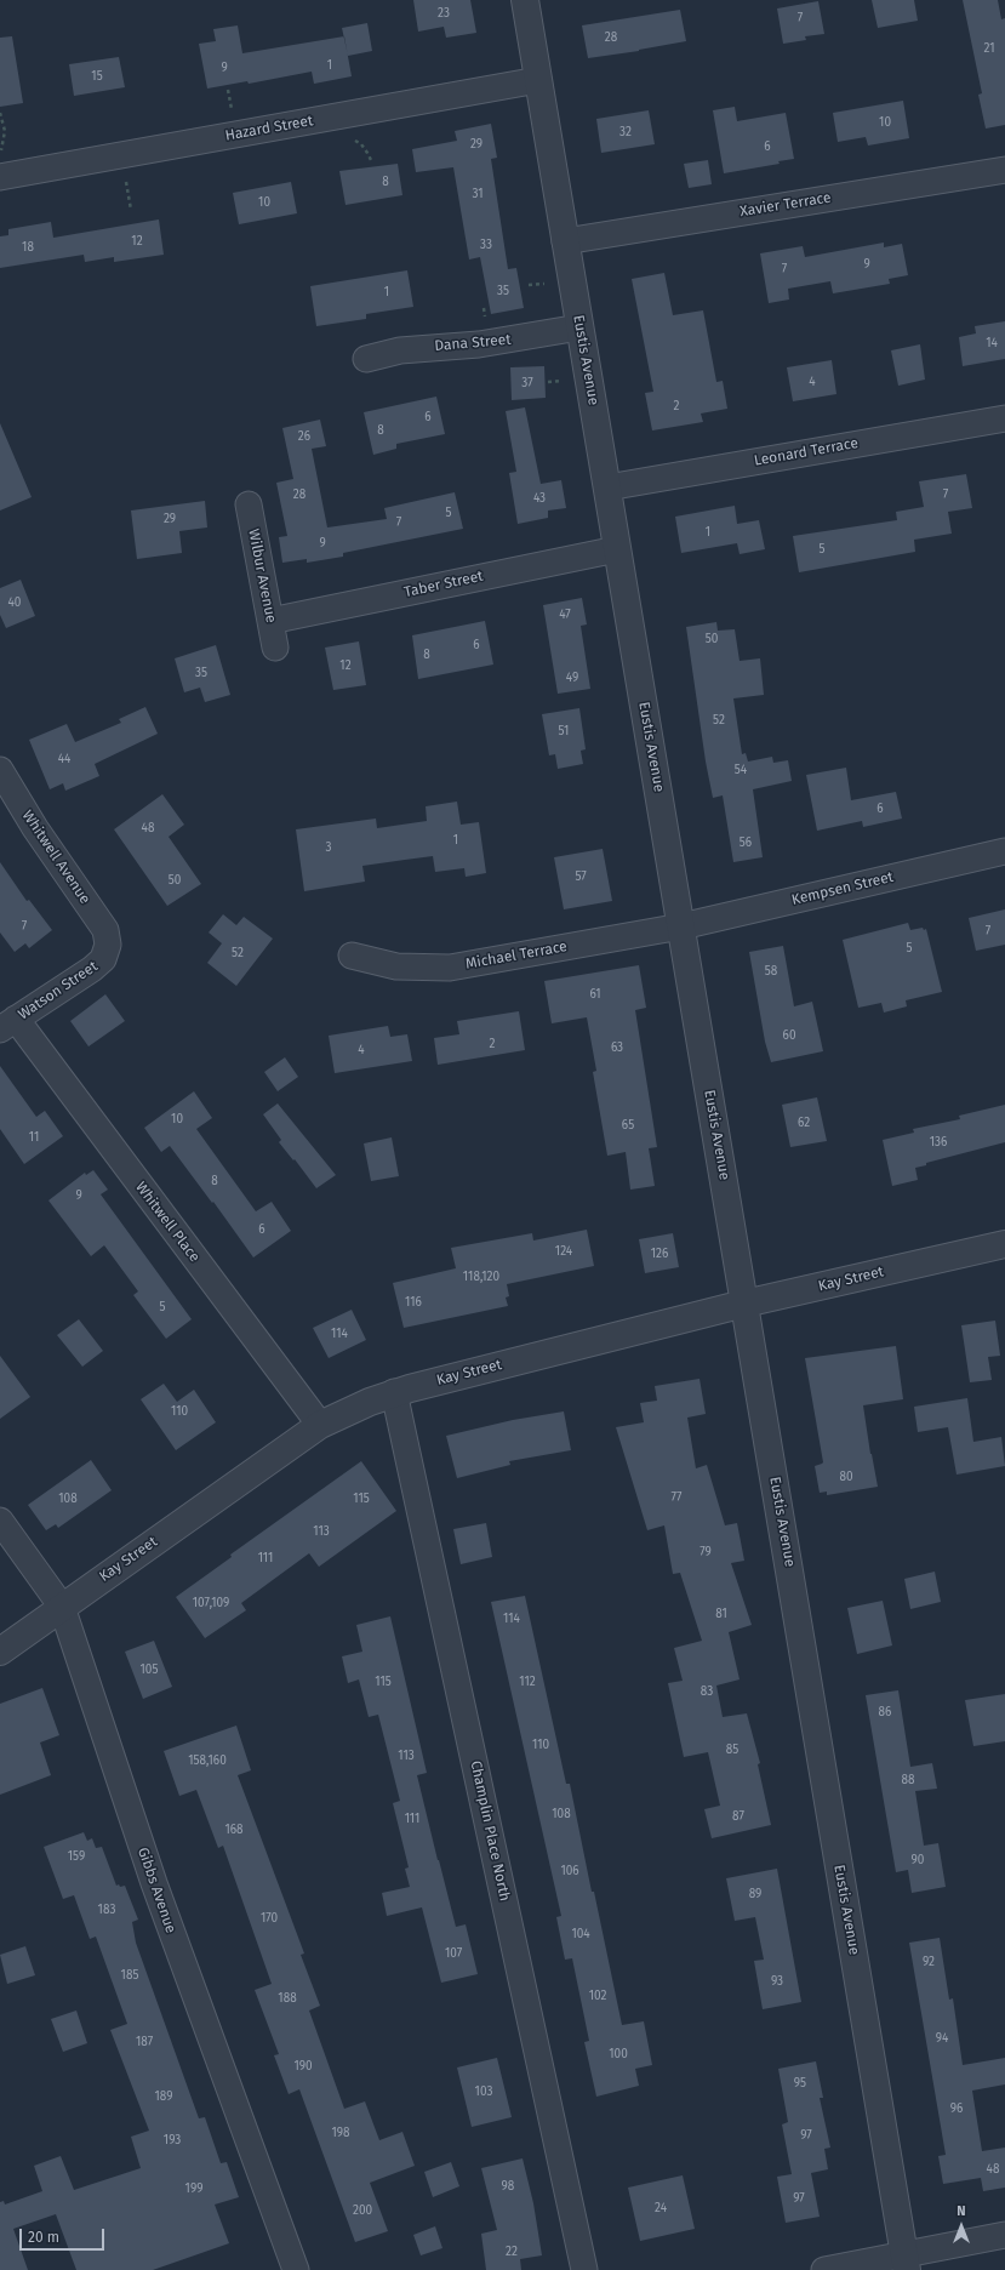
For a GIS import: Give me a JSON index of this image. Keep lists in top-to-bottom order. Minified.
{"streets":{"street":["Hazard Street","Xavier Terrace","Dana Street","Eustis Avenue","Leonard Terrace","Wilbur Avenue","Taber Street","Whitwell Avenue","Kempsen Street","Michael Terrace","Watson Street","Whitwell Place","Kay Street","Champlin Place North","Gibbs Avenue"]},"crossings":[["Hazard Street","Eustis Avenue"],["Xavier Terrace","Eustis Avenue"],["Dana Street","Eustis Avenue"],["Eustis Avenue","Leonard Terrace"],["Eustis Avenue","Taber Street"],["Eustis Avenue","Kempsen Street"],["Eustis Avenue","Michael Terrace"],["Eustis Avenue","Kay Street"],["Wilbur Avenue","Taber Street"],["Whitwell Avenue","Watson Street"],["Kempsen Street","Michael Terrace"],["Watson Street","Whitwell Place"],["Whitwell Place","Kay Street"],["Kay Street","Champlin Place North"],["Kay Street","Gibbs Avenue"]],"house_numbers":["23","7","28","21","1","9","15","10","32","29","6","8","31","10","12","33","18","9","7","35","1","14","4","37","2","6","8","26","28","7","43","5","29","7","1","9","5","40","47","50","6","8","12","35","49","52","51","44","54","6","48","1","56","3","57","50","7","7","5","52","58","61","60","2","63","4","10","62","65","11","136","8","9","6","124","126","118,120","116","5","114","110","80","77","108","115","113","79","111","107,109","81","114","105","115","112","83","86","110","85","113","158,160","88","108","87","111","168","159","90","106","89","183","170","104","107","92","185","93","102","188","94","187","100","190","95","103","189","96","198","97","193","48","98","199","97","24","200","22"],"scale_bar":"20 m","north":"top"}
